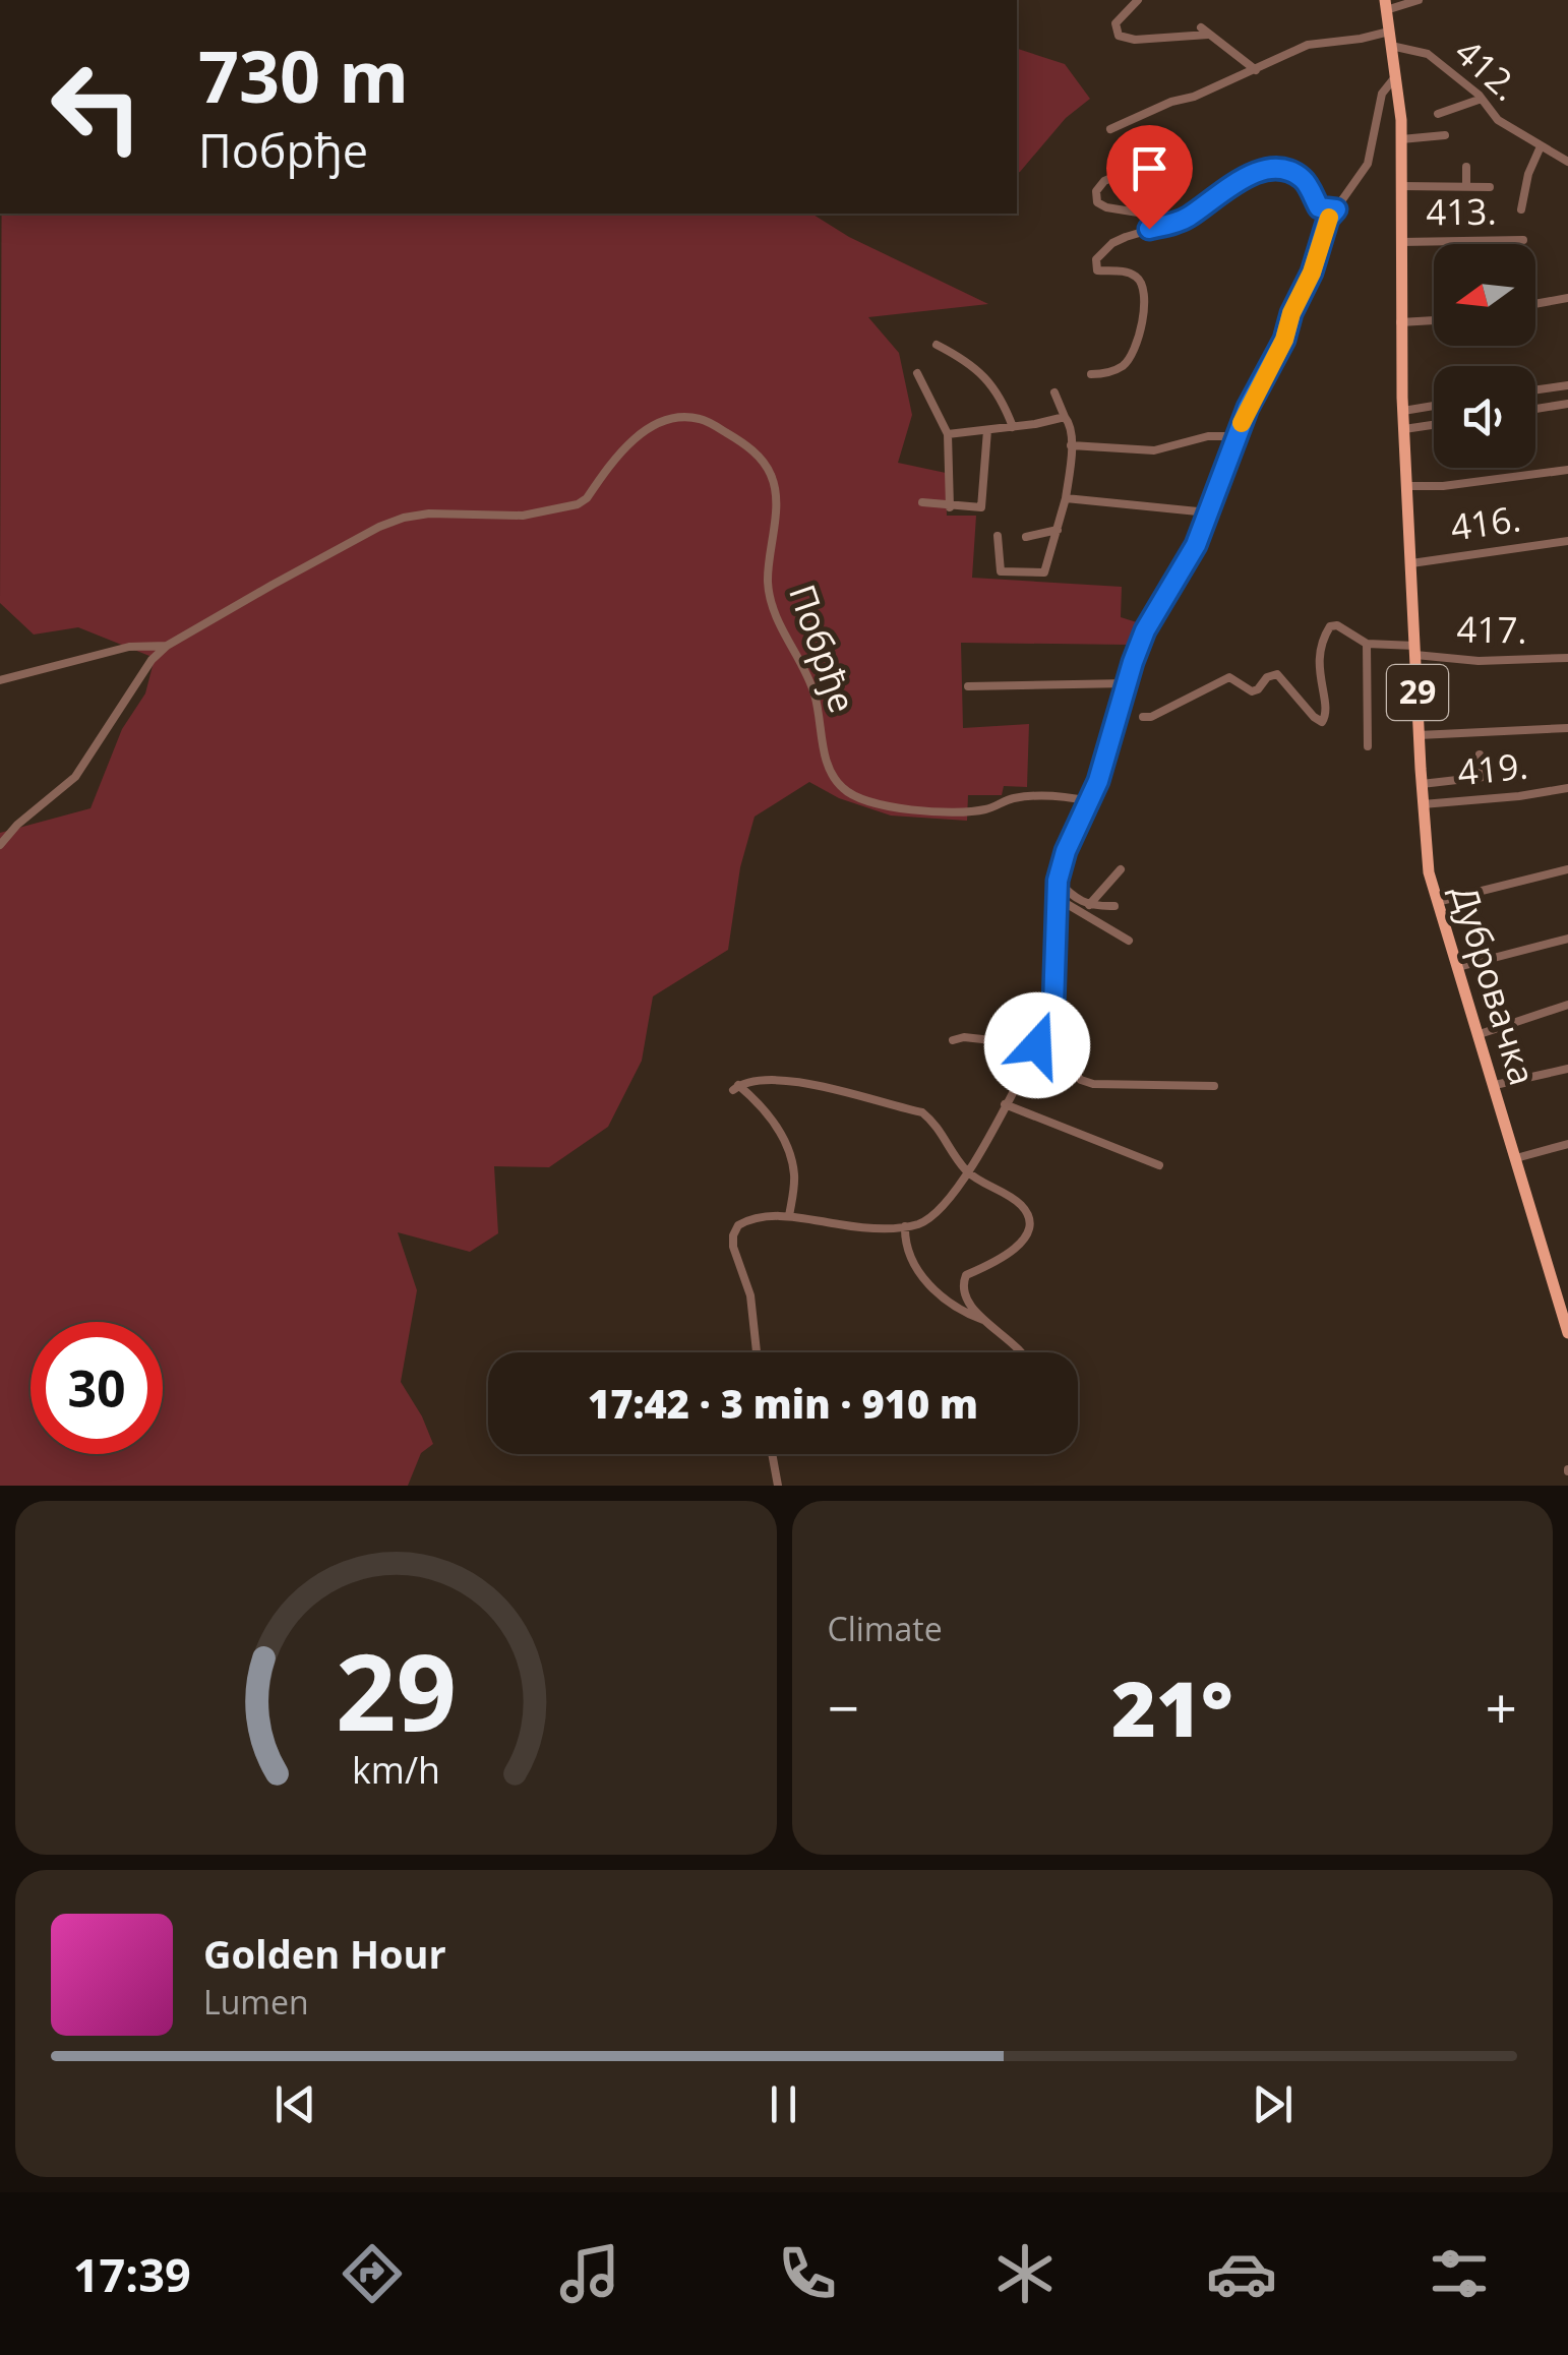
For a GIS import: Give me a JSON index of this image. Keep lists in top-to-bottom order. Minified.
{"streets":{"main road":["29","Дубровачка"],"street":["412.","413.","416.","417.","Побрђе","419."]},"crossings":[["412.","Дубровачка"],["413.","Дубровачка"],["416.","Дубровачка"],["417.","Дубровачка"],["29","Дубровачка"],["419.","Дубровачка"]],"north":"left","page":{"turn":["730 m","Побрђе"],"limit":"30","trip":"17:42 · 3 min · 910 m","tile":"Climate","heat":["−","21°","+"],"song":["Golden Hour","Lumen"],"tabs":"17:39","gauge":["29","km/h"]}}
